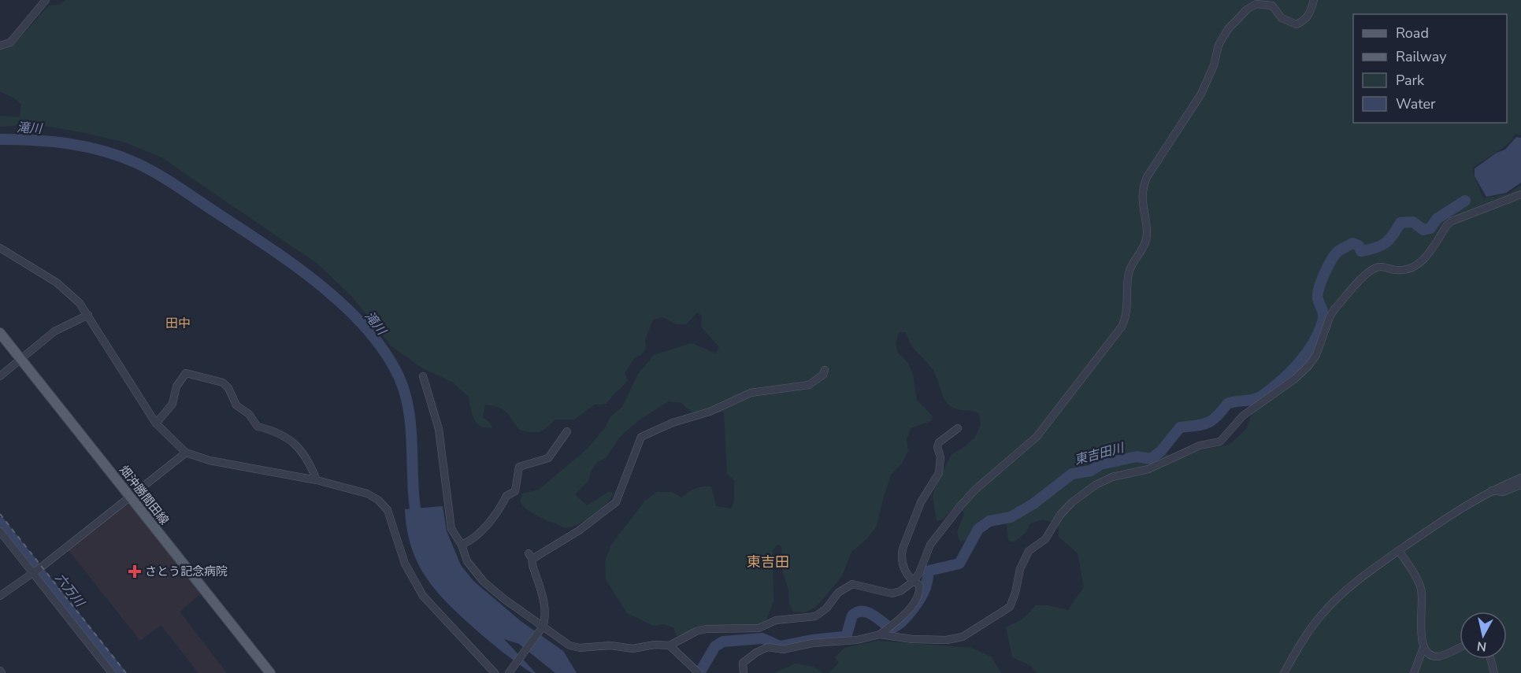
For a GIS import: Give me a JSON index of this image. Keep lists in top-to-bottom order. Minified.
{"streets":{"main road":["畑沖勝間田線"]},"districts":["田中","東吉田"],"water":["滝川","東吉田川","六万川"],"places":{"health":["さとう記念病院"]},"legend":["Road","Railway","Park","Water"],"north":"bottom"}
